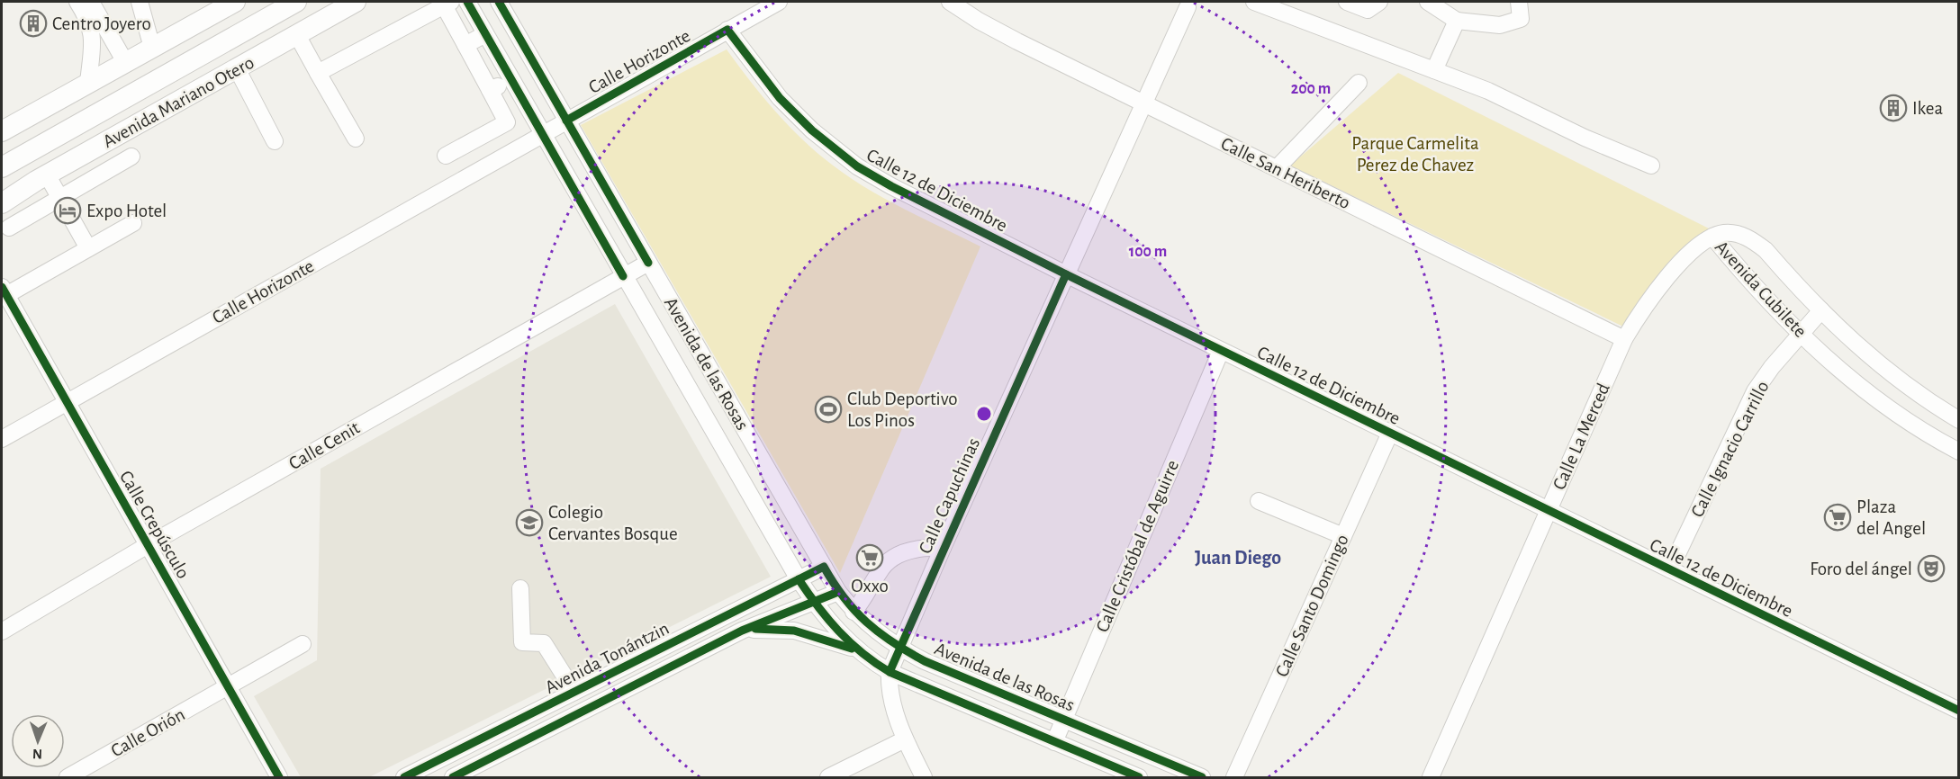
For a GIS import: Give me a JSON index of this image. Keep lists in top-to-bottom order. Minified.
{"streets":{"main road":["Avenida Mariano Otero"],"street":["Calle Horizonte","Calle San Heriberto","Calle 12 de Diciembre","Avenida Cubilete","Avenida de las Rosas","Calle La Merced","Calle Cenit","Calle Ignacio Carrillo","Calle Capuchinas","Calle Crepúsculo","Calle Cristóbal de Aguirre","Calle Santo Domingo","Avenida Tonántzin","Calle Orión"]},"crossings":[["Calle Horizonte","Calle 12 de Diciembre"],["Calle Horizonte","Avenida de las Rosas"],["Calle Horizonte","Calle Crepúsculo"],["Calle San Heriberto","Calle La Merced"],["Calle San Heriberto","Calle Capuchinas"],["Calle 12 de Diciembre","Calle La Merced"],["Calle 12 de Diciembre","Calle Ignacio Carrillo"],["Calle 12 de Diciembre","Calle Capuchinas"],["Calle 12 de Diciembre","Calle Cristóbal de Aguirre"],["Calle 12 de Diciembre","Calle Santo Domingo"],["Avenida Cubilete","Calle La Merced"],["Avenida Cubilete","Calle Ignacio Carrillo"],["Avenida de las Rosas","Calle Cenit"],["Avenida de las Rosas","Calle Capuchinas"],["Avenida de las Rosas","Calle Cristóbal de Aguirre"],["Avenida de las Rosas","Avenida Tonántzin"],["Calle Cenit","Calle Crepúsculo"],["Calle Crepúsculo","Calle Orión"]],"districts":["Juan Diego"],"parks":["Parque Carmelita Perez de Chavez"],"places":{"building":["Centro Joyero","Ikea"],"hotel":["Expo Hotel"],"sports":["Club Deportivo Los Pinos"],"supermarket":["Plaza del Angel","Oxxo"],"school or university":["Colegio Cervantes Bosque"],"theatre":["Foro del ángel"]},"north":"bottom","rings":["200 m","100 m"]}
